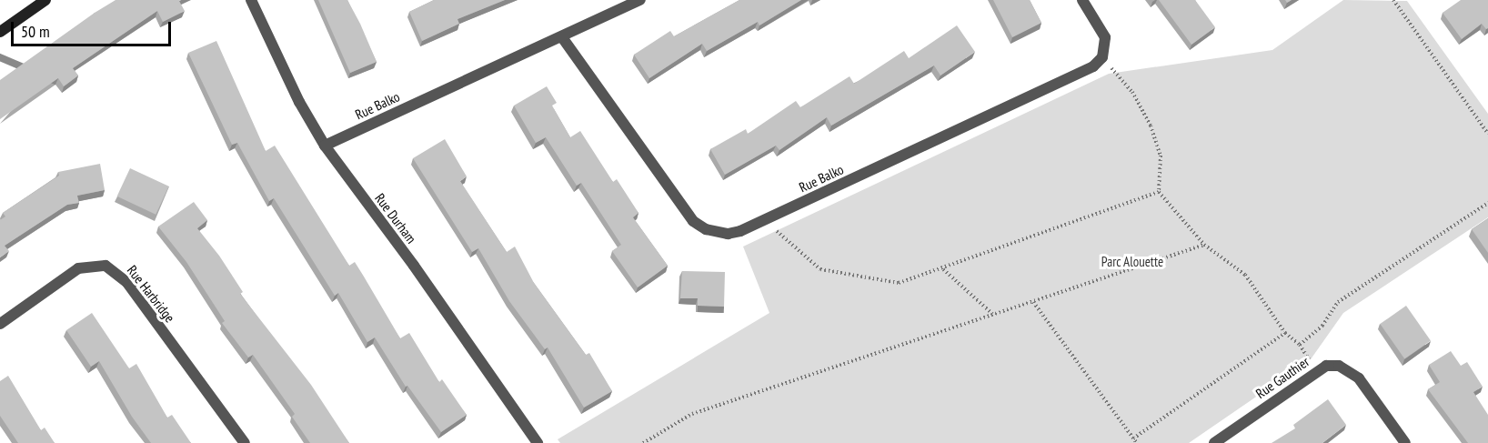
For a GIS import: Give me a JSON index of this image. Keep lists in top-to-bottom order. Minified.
{"streets":{"street":["Rue Balko","Rue Durham","Rue Harbridge","Rue Gauthier"]},"crossings":[["Rue Balko","Rue Durham"]],"parks":["Parc Alouette"],"scale_bar":"50 m"}
